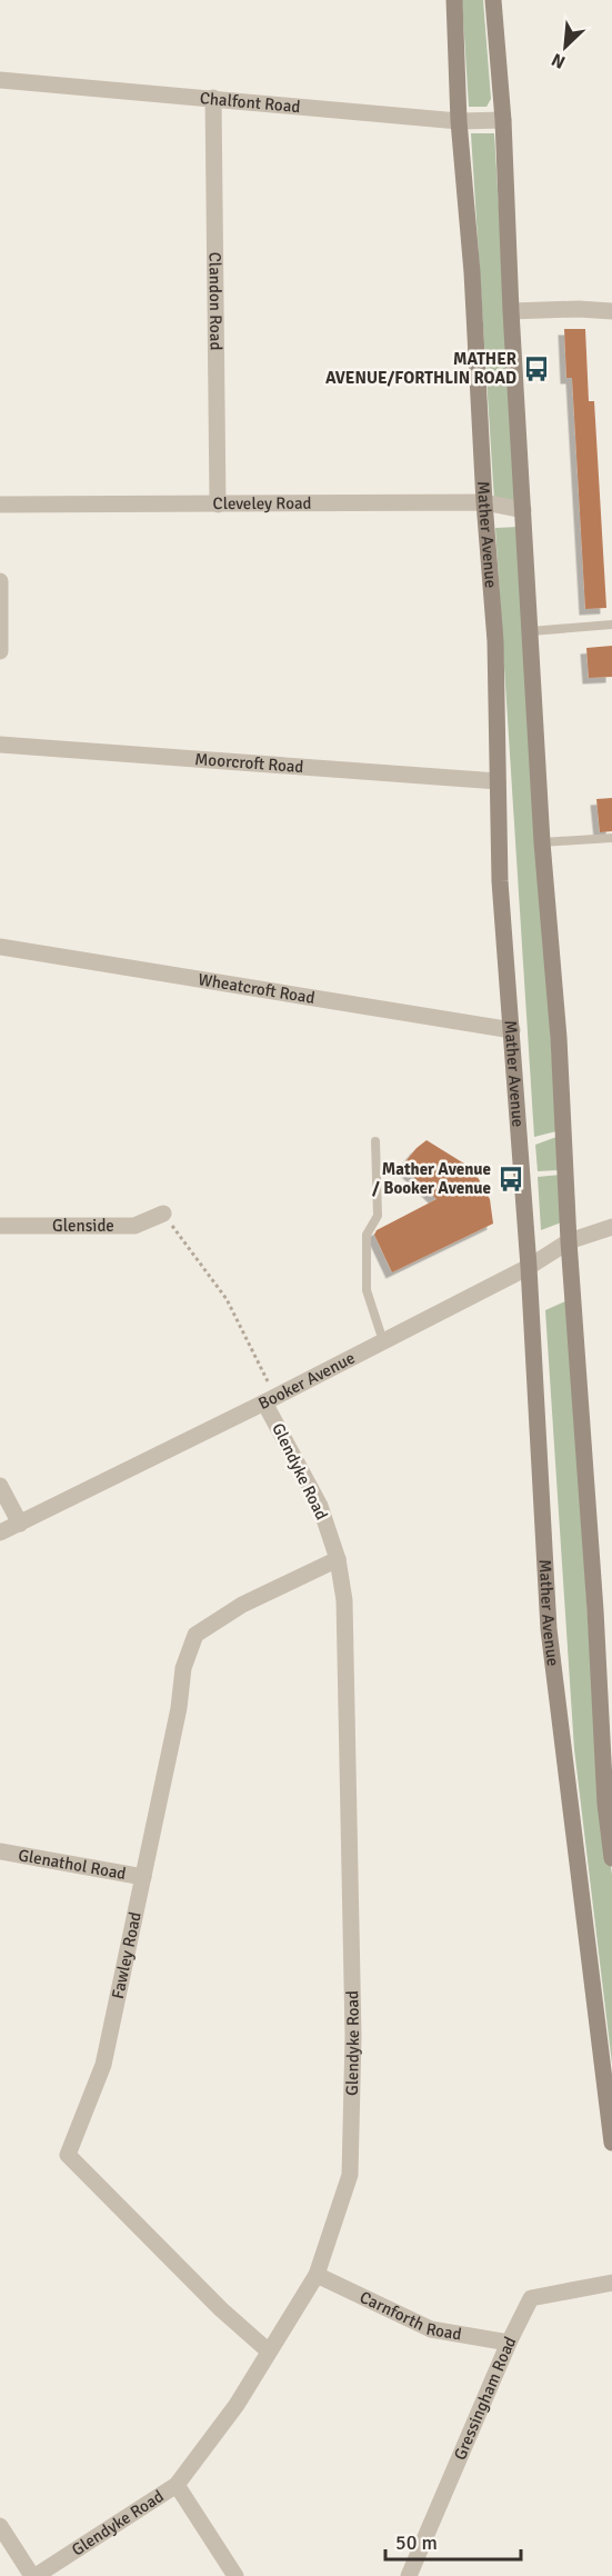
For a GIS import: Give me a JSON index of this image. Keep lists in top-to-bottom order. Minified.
{"streets":{"main road":["Mather Avenue"],"street":["Chalfont Road","Clandon Road","Cleveley Road","Moorcroft Road","Wheatcroft Road","Glenside","Booker Avenue","Glendyke Road","Glenathol Road","Fawley Road","Carnforth Road","Gressingham Road"]},"crossings":[["Chalfont Road","Clandon Road"],["Chalfont Road","Mather Avenue"],["Clandon Road","Cleveley Road"],["Cleveley Road","Mather Avenue"],["Mather Avenue","Moorcroft Road"],["Mather Avenue","Wheatcroft Road"],["Mather Avenue","Booker Avenue"],["Booker Avenue","Glendyke Road"],["Glendyke Road","Fawley Road"],["Glendyke Road","Carnforth Road"],["Glenathol Road","Fawley Road"],["Carnforth Road","Gressingham Road"]],"places":{"bus stop":["MATHER AVENUE/FORTHLIN ROAD","Mather Avenue / Booker Avenue"]},"scale_bar":"50 m","north":"bottom left"}
